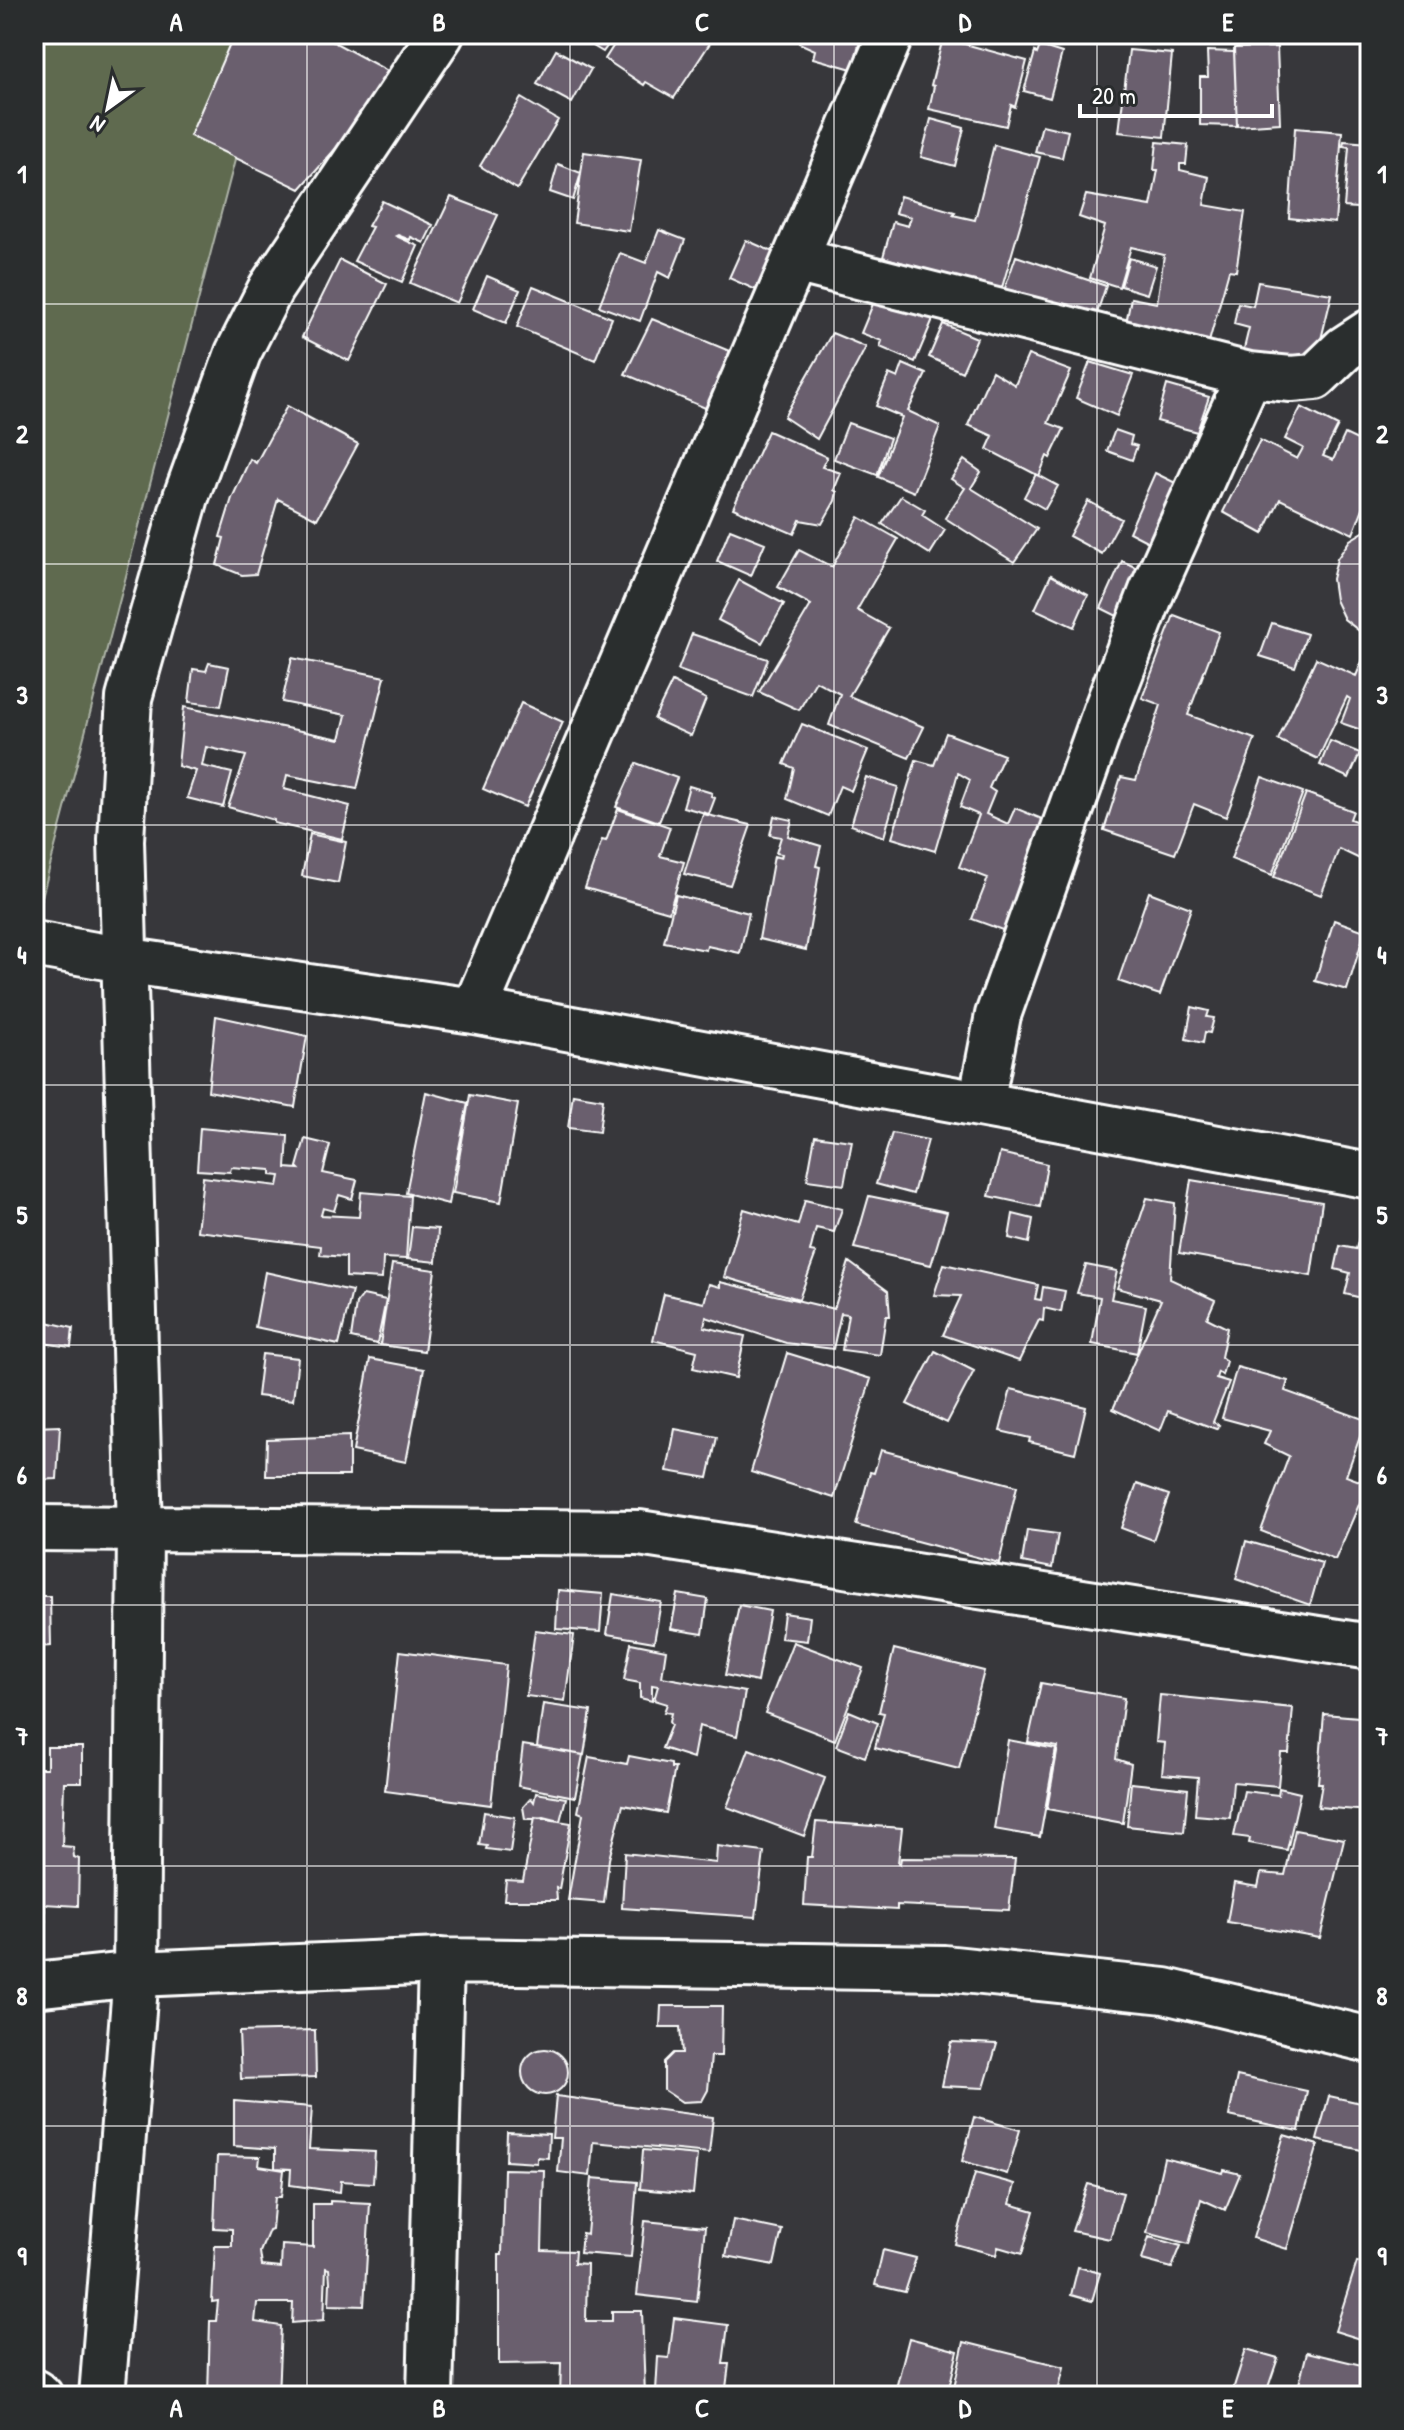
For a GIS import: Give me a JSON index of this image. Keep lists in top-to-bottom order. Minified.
{"scale_bar":"20 m","north":"bottom left","grid":{"columns":["A","B","C","D","E"],"rows":["1","2","3","4","5","6","7","8","9"]}}
